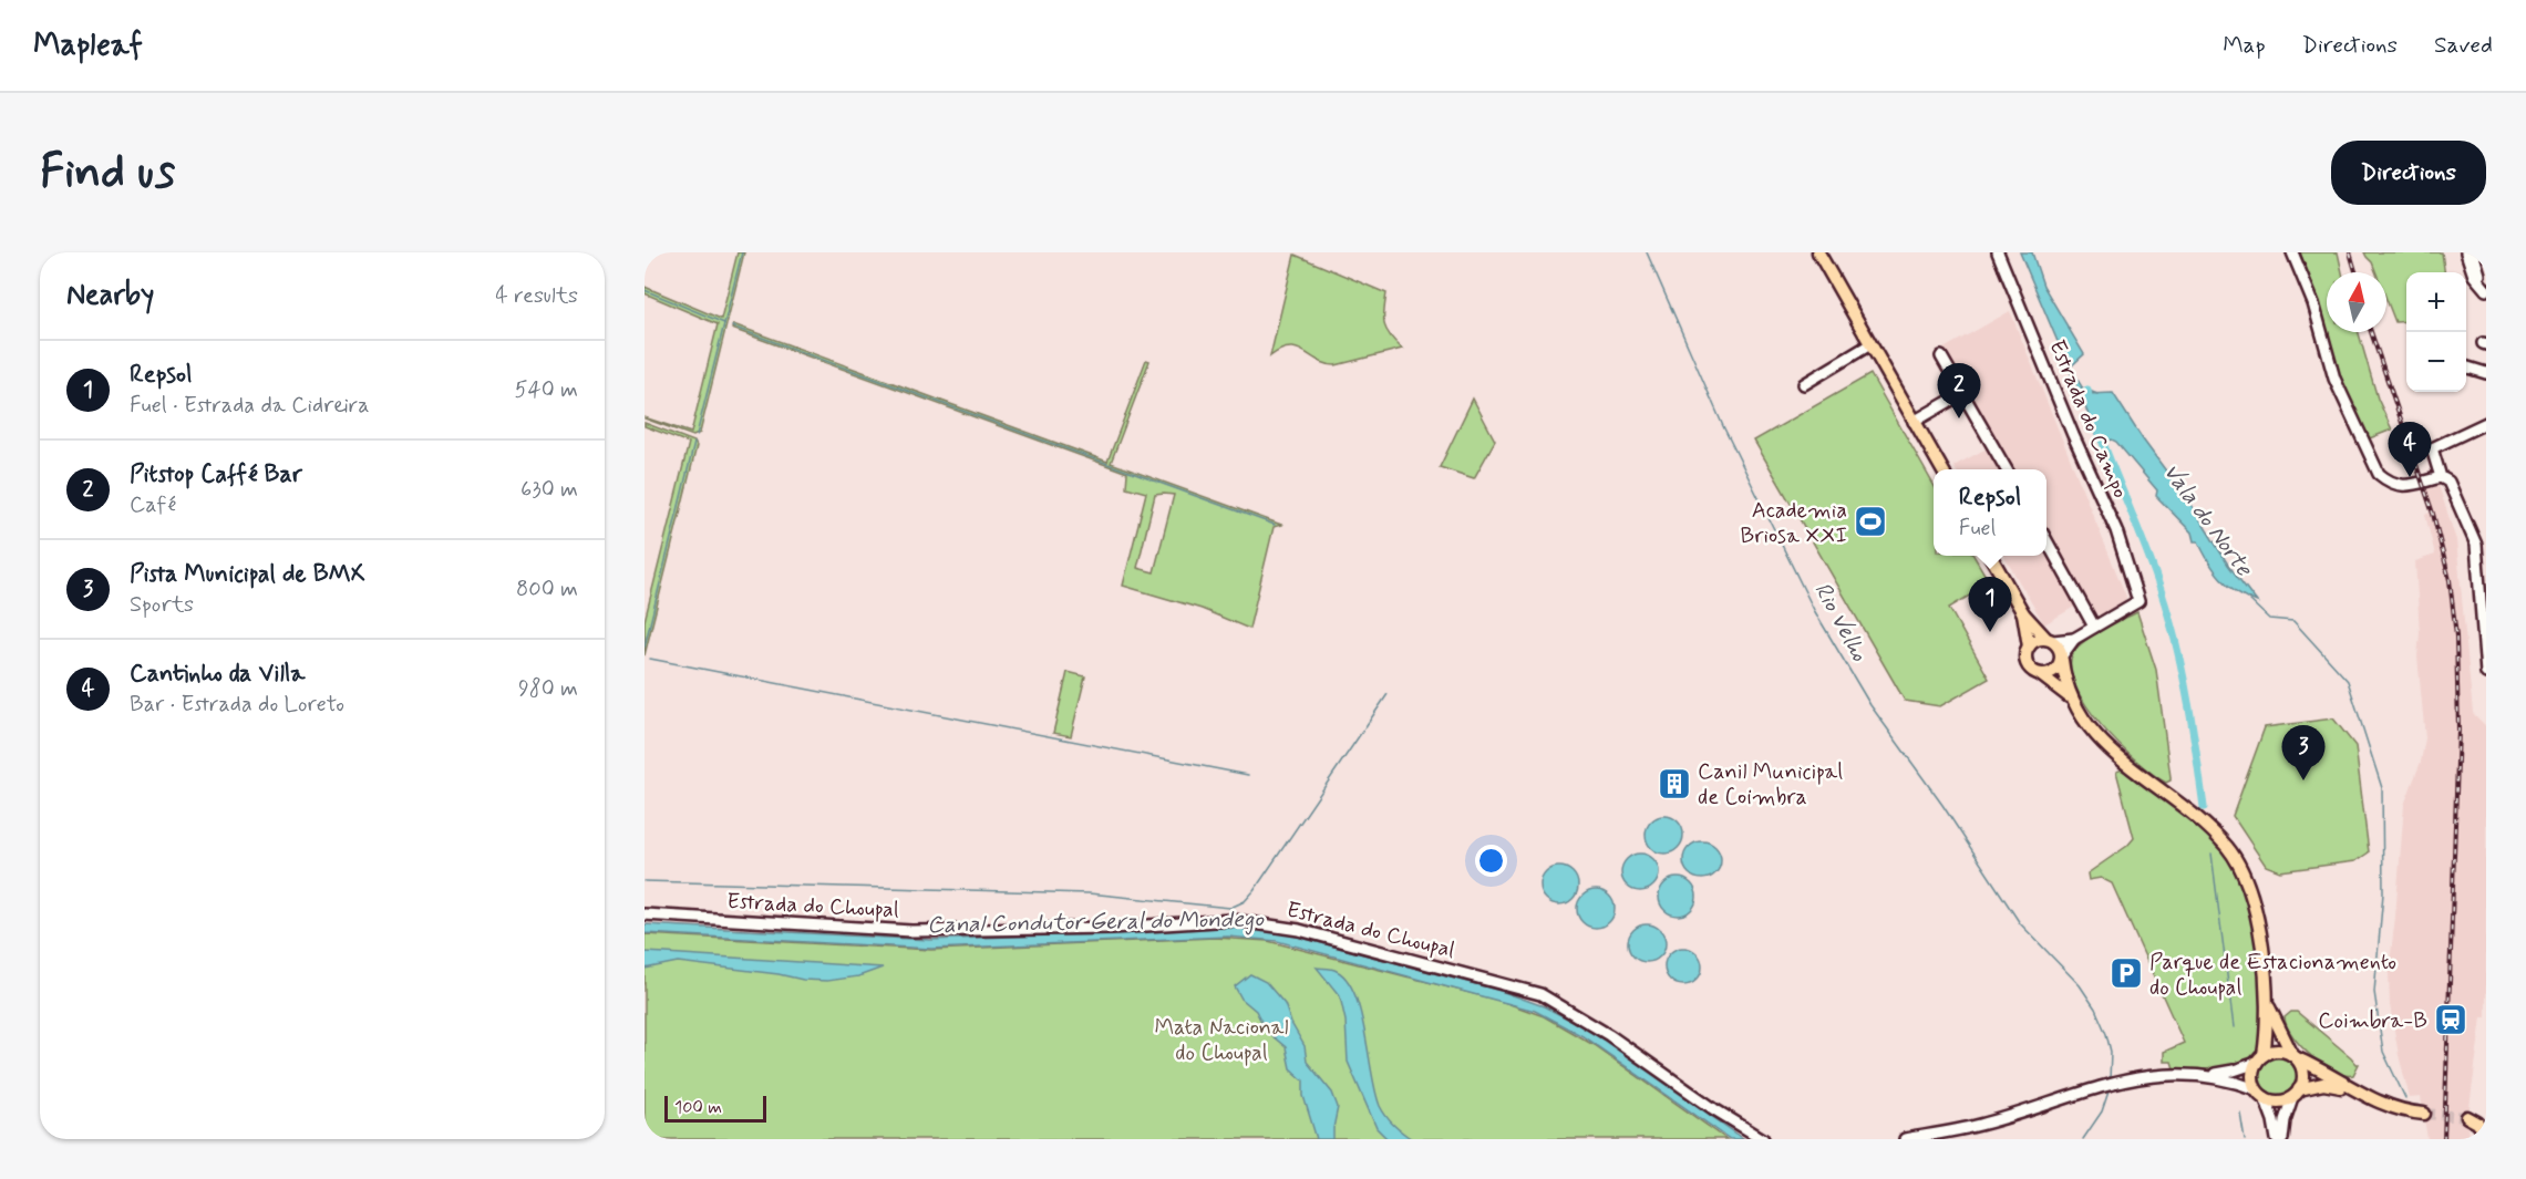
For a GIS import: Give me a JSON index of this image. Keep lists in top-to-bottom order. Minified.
{"streets":{"street":["Estrada do Campo","Estrada do Choupal"]},"water":["Vala do Norte","Rio Velho","Canal Condutor Geral do Mondego"],"parks":["Mata Nacional do Choupal"],"places":{"sports":["Academia Briosa XXI"],"building":["Canil Municipal de Coimbra"],"parking":["Parque de Estacionamento do Choupal"],"station":["Coimbra-B"]},"scale_bar":"100 m","north":"top","page":{"header":"Mapleaf","nav":["Map","Directions","Saved"],"buttons":"Directions","title":"Find us","heading":["Nearby","4 results"],"map_buttons":["+","−"],"list":[{"mark":"1","name":"Repsol","note":"Fuel · Estrada da Cidreira","value":"540 m"},{"mark":"2","name":"Pitstop Caffé Bar","note":"Café","value":"630 m"},{"mark":"3","name":"Pista Municipal de BMX","note":"Sports","value":"800 m"},{"mark":"4","name":"Cantinho da Villa","note":"Bar · Estrada do Loreto","value":"980 m"}],"pins":["2","4","1","3"],"popup":["Repsol","Fuel"],"scale":"100 m"}}
